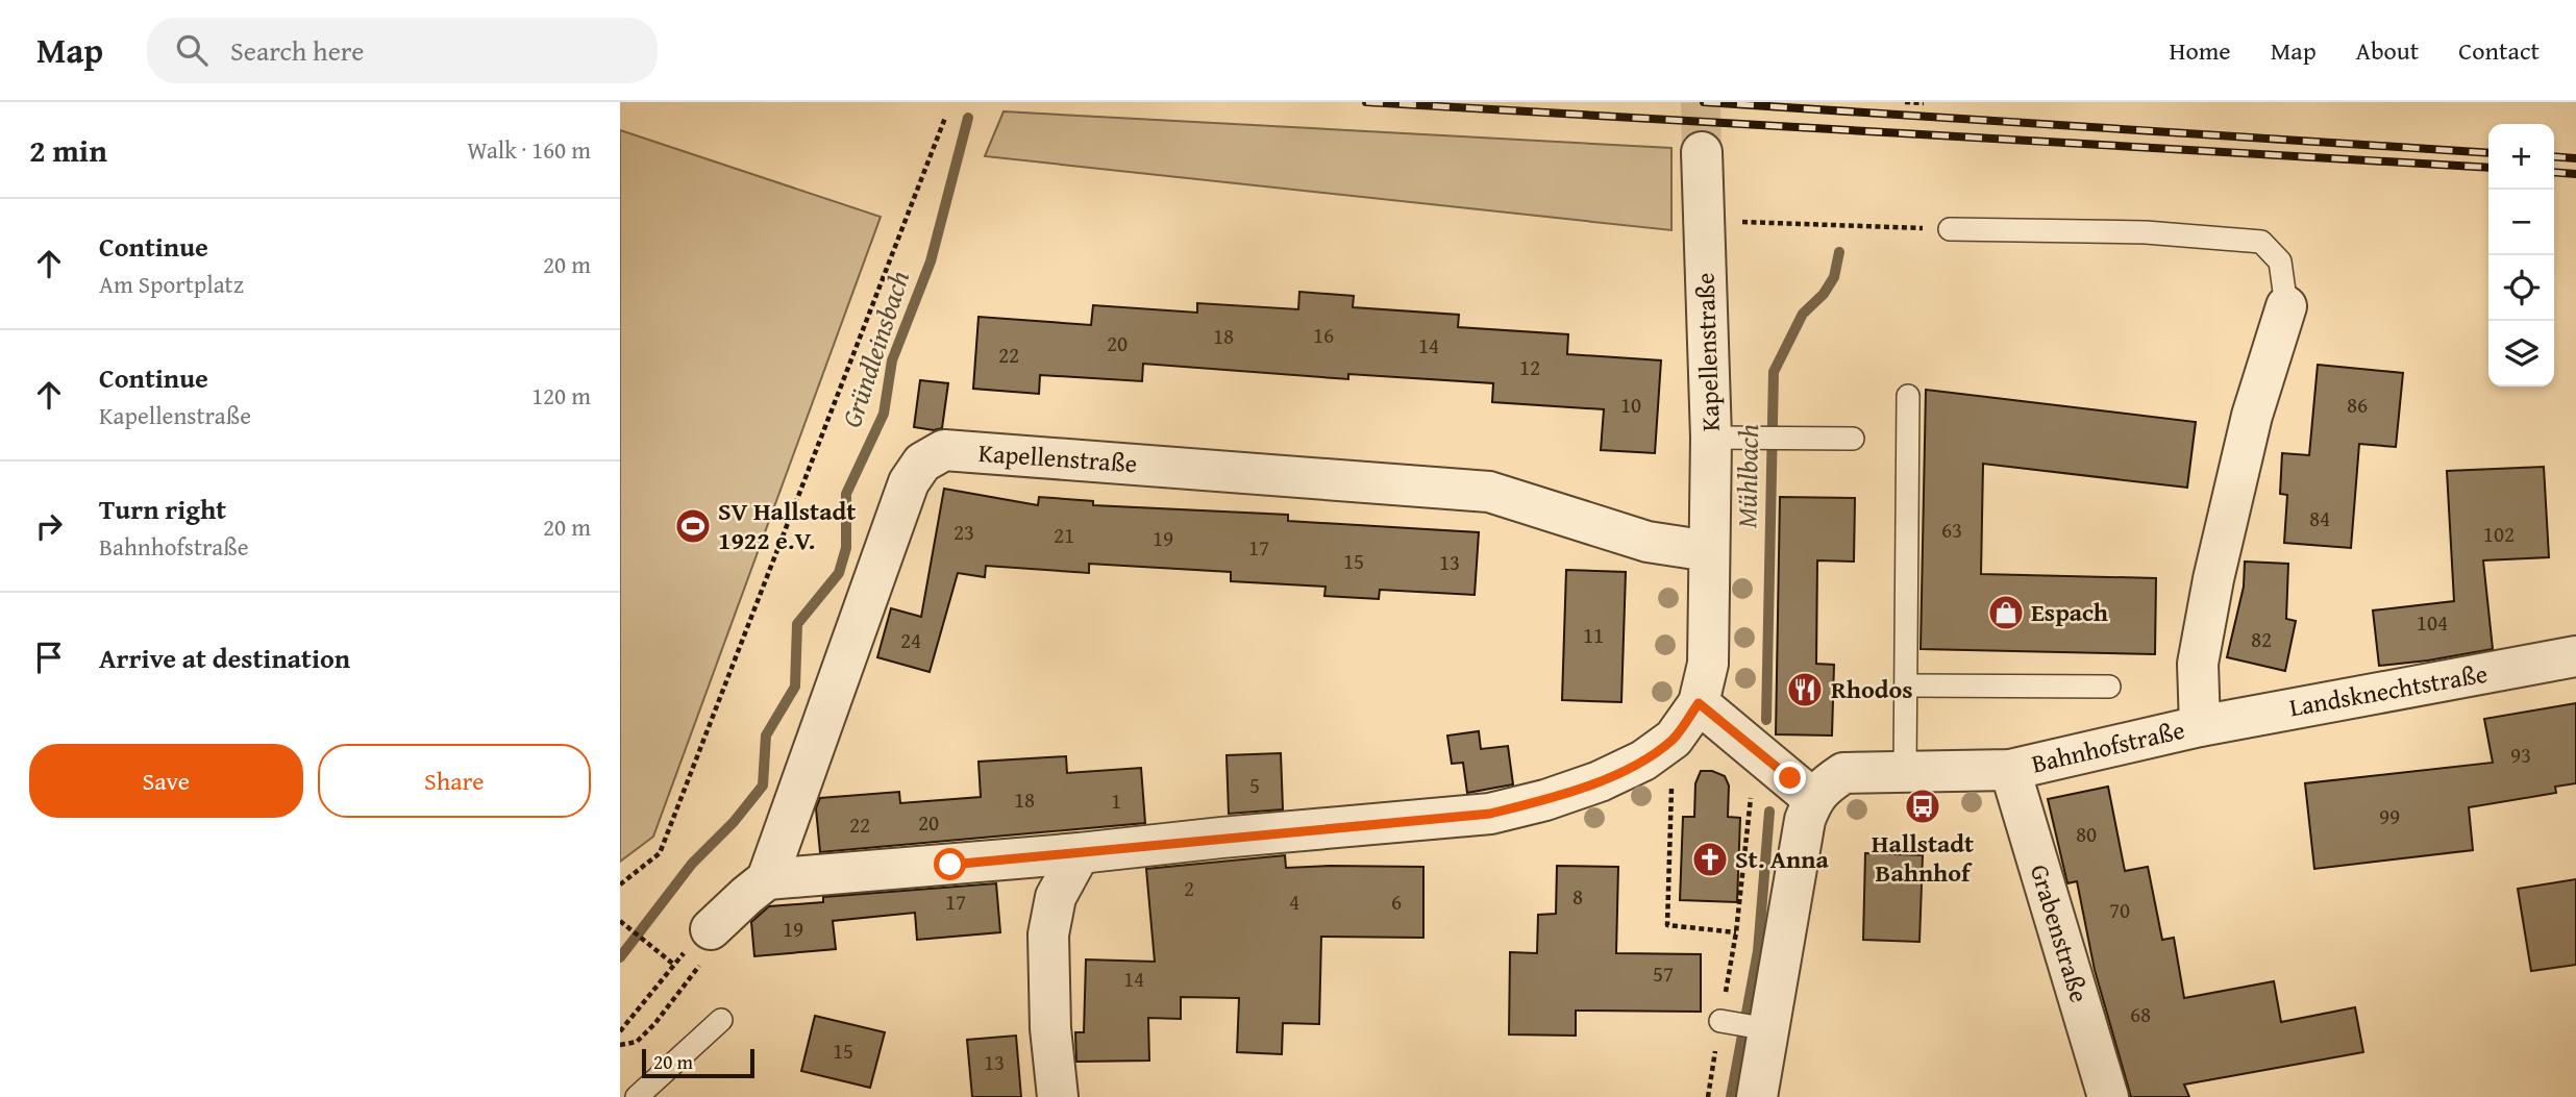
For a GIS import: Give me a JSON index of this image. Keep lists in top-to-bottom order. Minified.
{"streets":{"street":["Kapellenstraße","Landsknechtstraße","Bahnhofstraße","Grabenstraße"]},"crossings":[["Landsknechtstraße","Bahnhofstraße"],["Bahnhofstraße","Grabenstraße"]],"water":["Gründleinsbach","Mühlbach"],"places":{"sports":["SV Hallstadt 1922 e.V."],"shop":["Espach"],"restaurant":["Rhodos"],"bus stop":["Hallstadt Bahnhof"],"church":["St. Anna"]},"house_numbers":["16","18","20","14","22","12","10","86","84","63","23","102","21","19","17","15","13","104","11","82","24","93","5","18","1","99","20","22","80","2","8","17","4","6","70","19","57","14","68","15","13"],"scale_bar":"20 m","page":{"header":"Map","search":"Search here","nav":["Home","Map","About","Contact"],"heading":["2 min","Walk · 160 m"],"map_buttons":["+","−"],"list":[["Continue","Am Sportplatz","20 m"],["Continue","Kapellenstraße","120 m"],["Turn right","Bahnhofstraße","20 m"],"Arrive at destination"],"buttons":["Save","Share"],"scale":"20 m"}}
